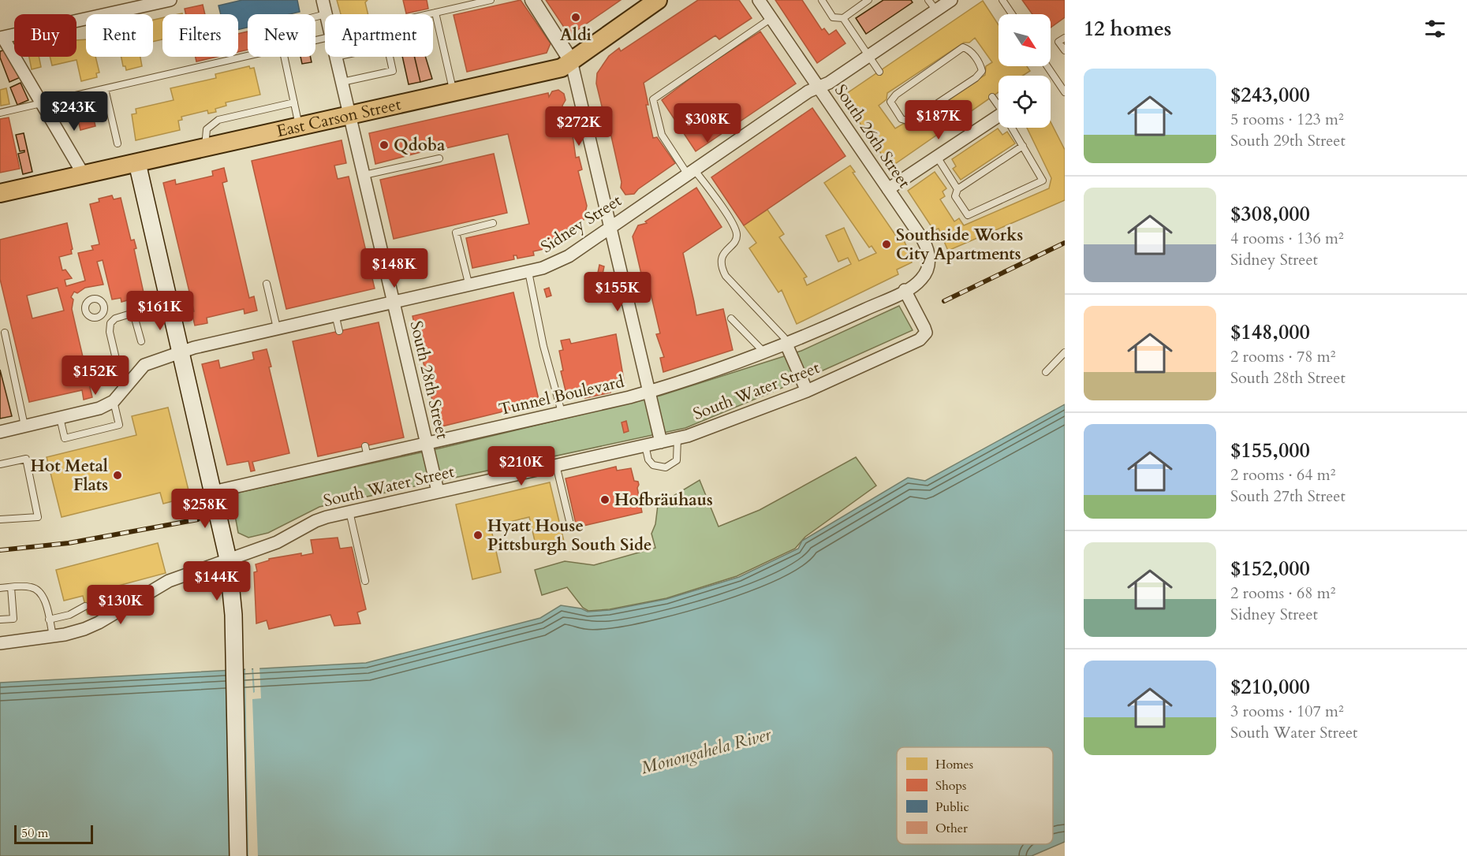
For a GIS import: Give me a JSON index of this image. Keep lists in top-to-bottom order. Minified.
{"streets":{"main road":["East Carson Street"],"street":["South 26th Street","Sidney Street","South 28th Street","South Water Street","Tunnel Boulevard"]},"crossings":[["East Carson Street","South 28th Street"],["South 26th Street","Sidney Street"],["South 26th Street","South Water Street"],["South 26th Street","Tunnel Boulevard"],["Sidney Street","South 28th Street"],["South 28th Street","South Water Street"],["South 28th Street","Tunnel Boulevard"],["South Water Street","Tunnel Boulevard"]],"water":["Monongahela River"],"places":["Aldi","Qdoba","Southside Works City Apartments","Hot Metal Flats","Hofbräuhaus","Hyatt House Pittsburgh South Side"],"legend":["Homes","Shops","Public","Other"],"scale_bar":"50 m","north":"bottom right","page":{"heading":"12 homes","chip":["Buy","Rent","Filters","New","Apartment"],"list":[{"name":"$243,000","note":"5 rooms · 123 m² · South 29th Street"},{"name":"$308,000","note":"4 rooms · 136 m² · Sidney Street"},{"name":"$148,000","note":"2 rooms · 78 m² · South 28th Street"},{"name":"$155,000","note":"2 rooms · 64 m² · South 27th Street"},{"name":"$152,000","note":"2 rooms · 68 m² · Sidney Street"},{"name":"$210,000","note":"3 rooms · 107 m² · South Water Street"}],"price":["$243K","$187K","$308K","$272K","$148K","$155K","$161K","$152K","$210K","$258K","$144K","$130K"],"scale":"50 m"}}
